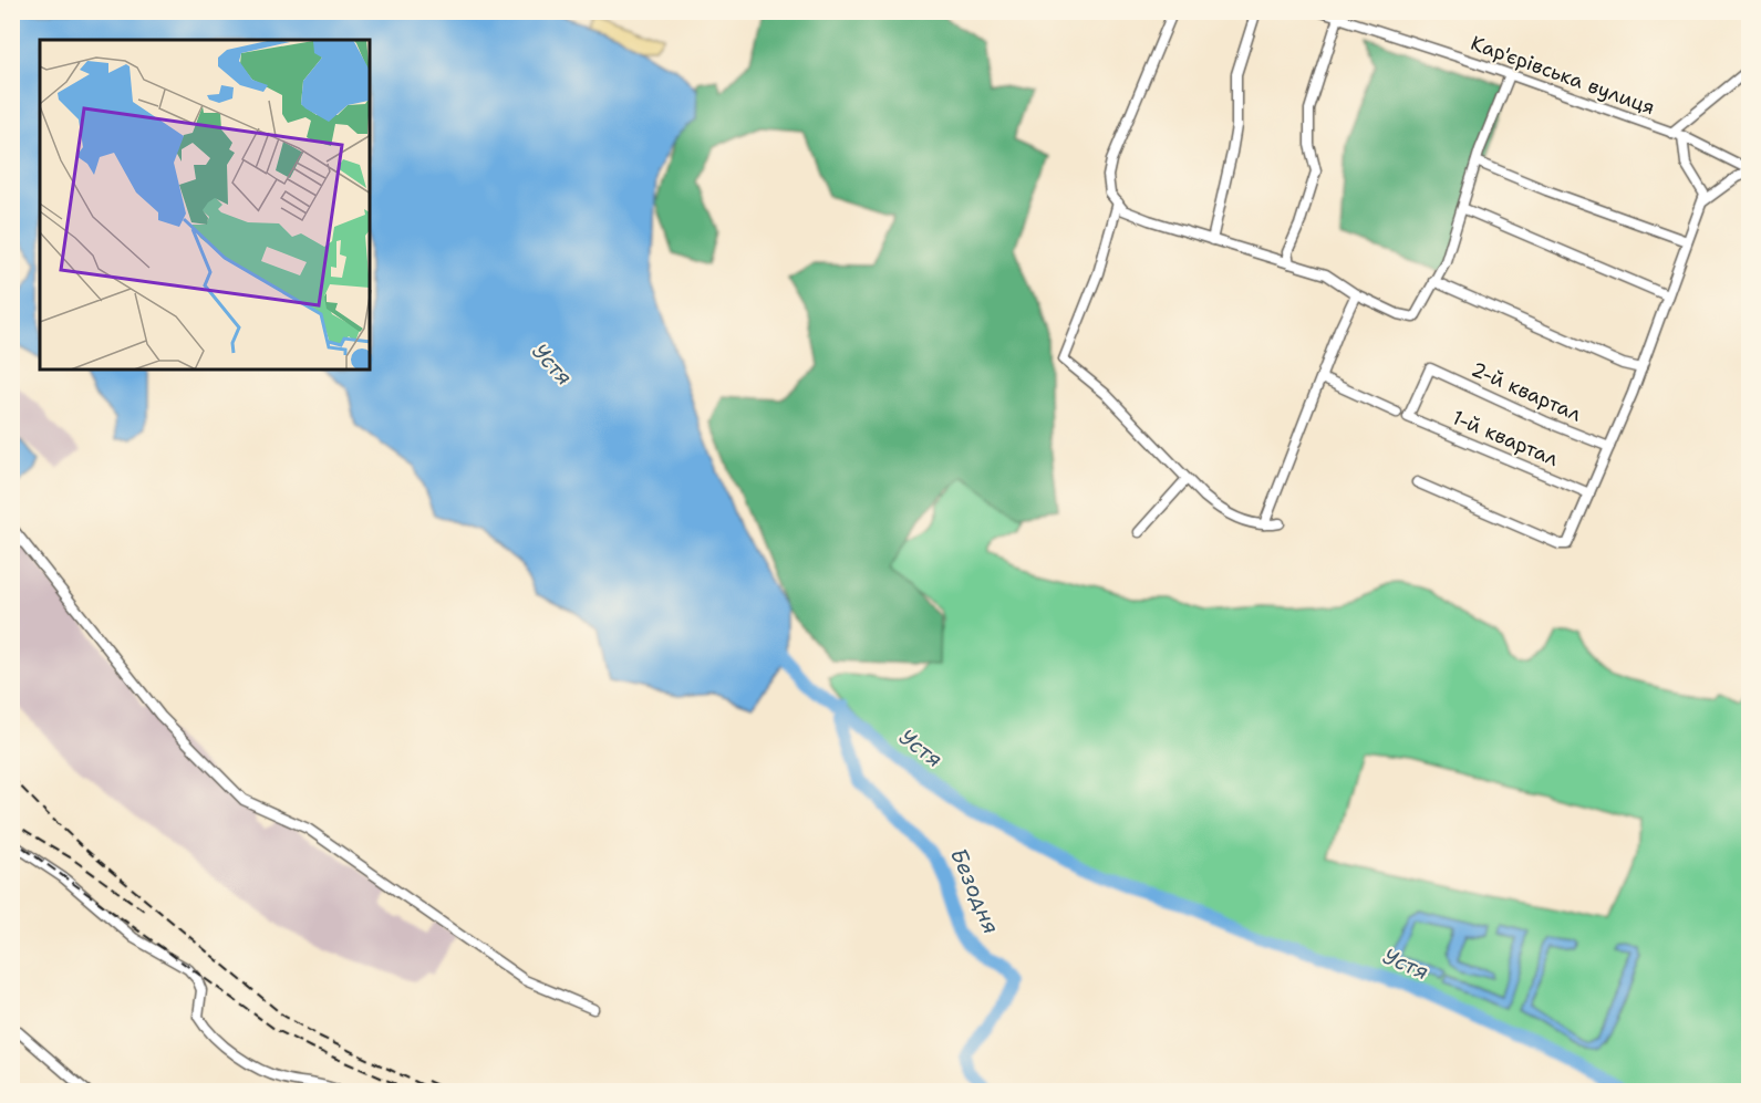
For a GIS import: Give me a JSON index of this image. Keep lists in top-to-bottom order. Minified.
{"streets":{"street":["Кар'єрівська вулиця","2-й квартал","1-й квартал"]},"crossings":[["2-й квартал","1-й квартал"]],"water":["Устя","Безодня"]}
